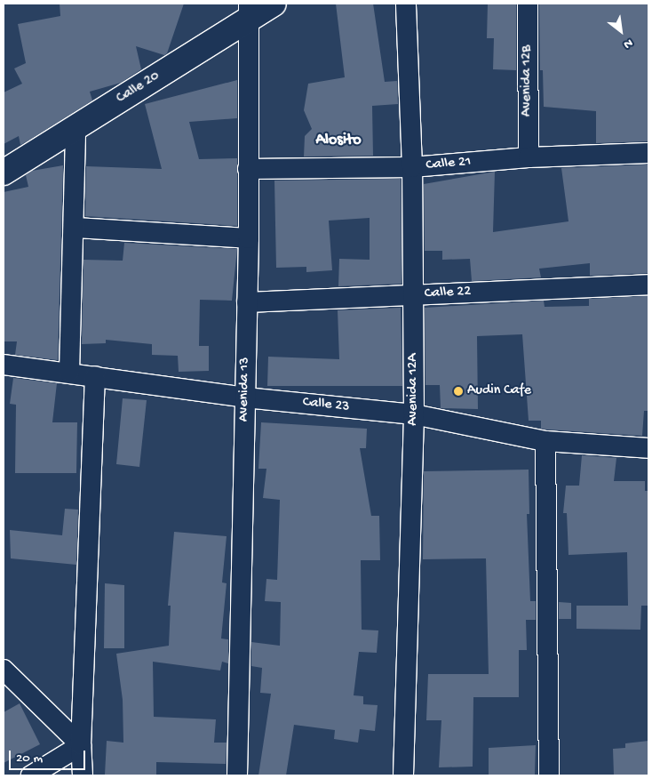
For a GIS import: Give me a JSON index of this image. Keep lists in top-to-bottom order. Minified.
{"streets":{"street":["Avenida 12B","Calle 20","Calle 21","Calle 22","Avenida 13","Avenida 12A","Calle 23"]},"crossings":[["Avenida 12B","Calle 21"],["Calle 20","Avenida 13"],["Calle 21","Avenida 13"],["Calle 21","Avenida 12A"],["Calle 22","Avenida 13"],["Calle 22","Avenida 12A"],["Avenida 13","Calle 23"],["Avenida 12A","Calle 23"]],"districts":["Alosito"],"places":["Audin Cafe"],"scale_bar":"20 m","north":"bottom right"}
